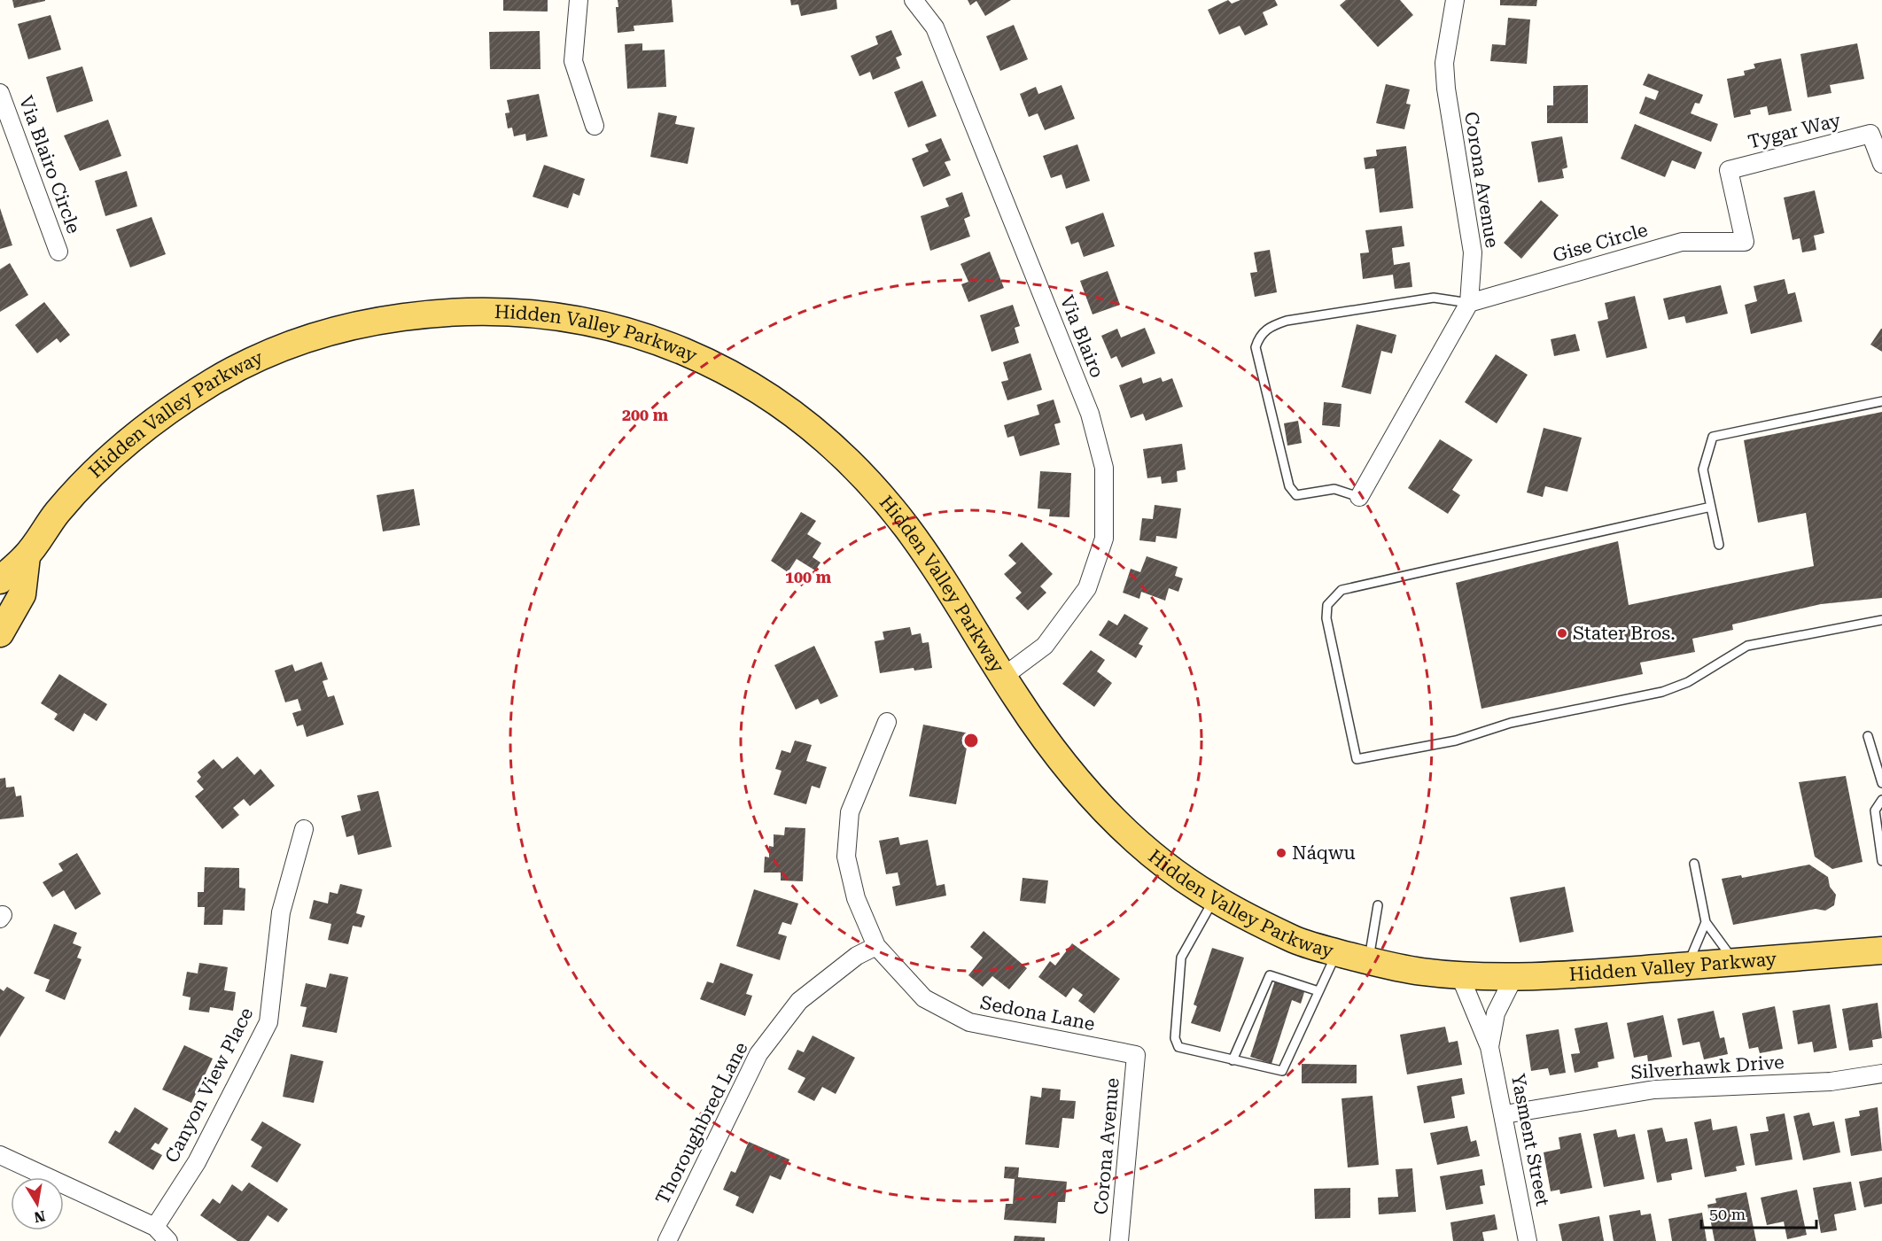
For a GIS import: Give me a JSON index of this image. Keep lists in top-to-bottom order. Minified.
{"streets":{"main road":["Hidden Valley Parkway"],"street":["Tygar Way","Via Blairo Circle","Corona Avenue","Gise Circle","Via Blairo","Sedona Lane","Silverhawk Drive","Canyon View Place","Thoroughbred Lane","Yasment Street"]},"crossings":[["Tygar Way","Gise Circle"],["Corona Avenue","Gise Circle"],["Corona Avenue","Sedona Lane"],["Hidden Valley Parkway","Via Blairo"],["Hidden Valley Parkway","Yasment Street"],["Sedona Lane","Thoroughbred Lane"],["Silverhawk Drive","Yasment Street"]],"places":["Stater Bros.","Náqwu"],"scale_bar":"50 m","north":"bottom","rings":["200 m","100 m"]}
